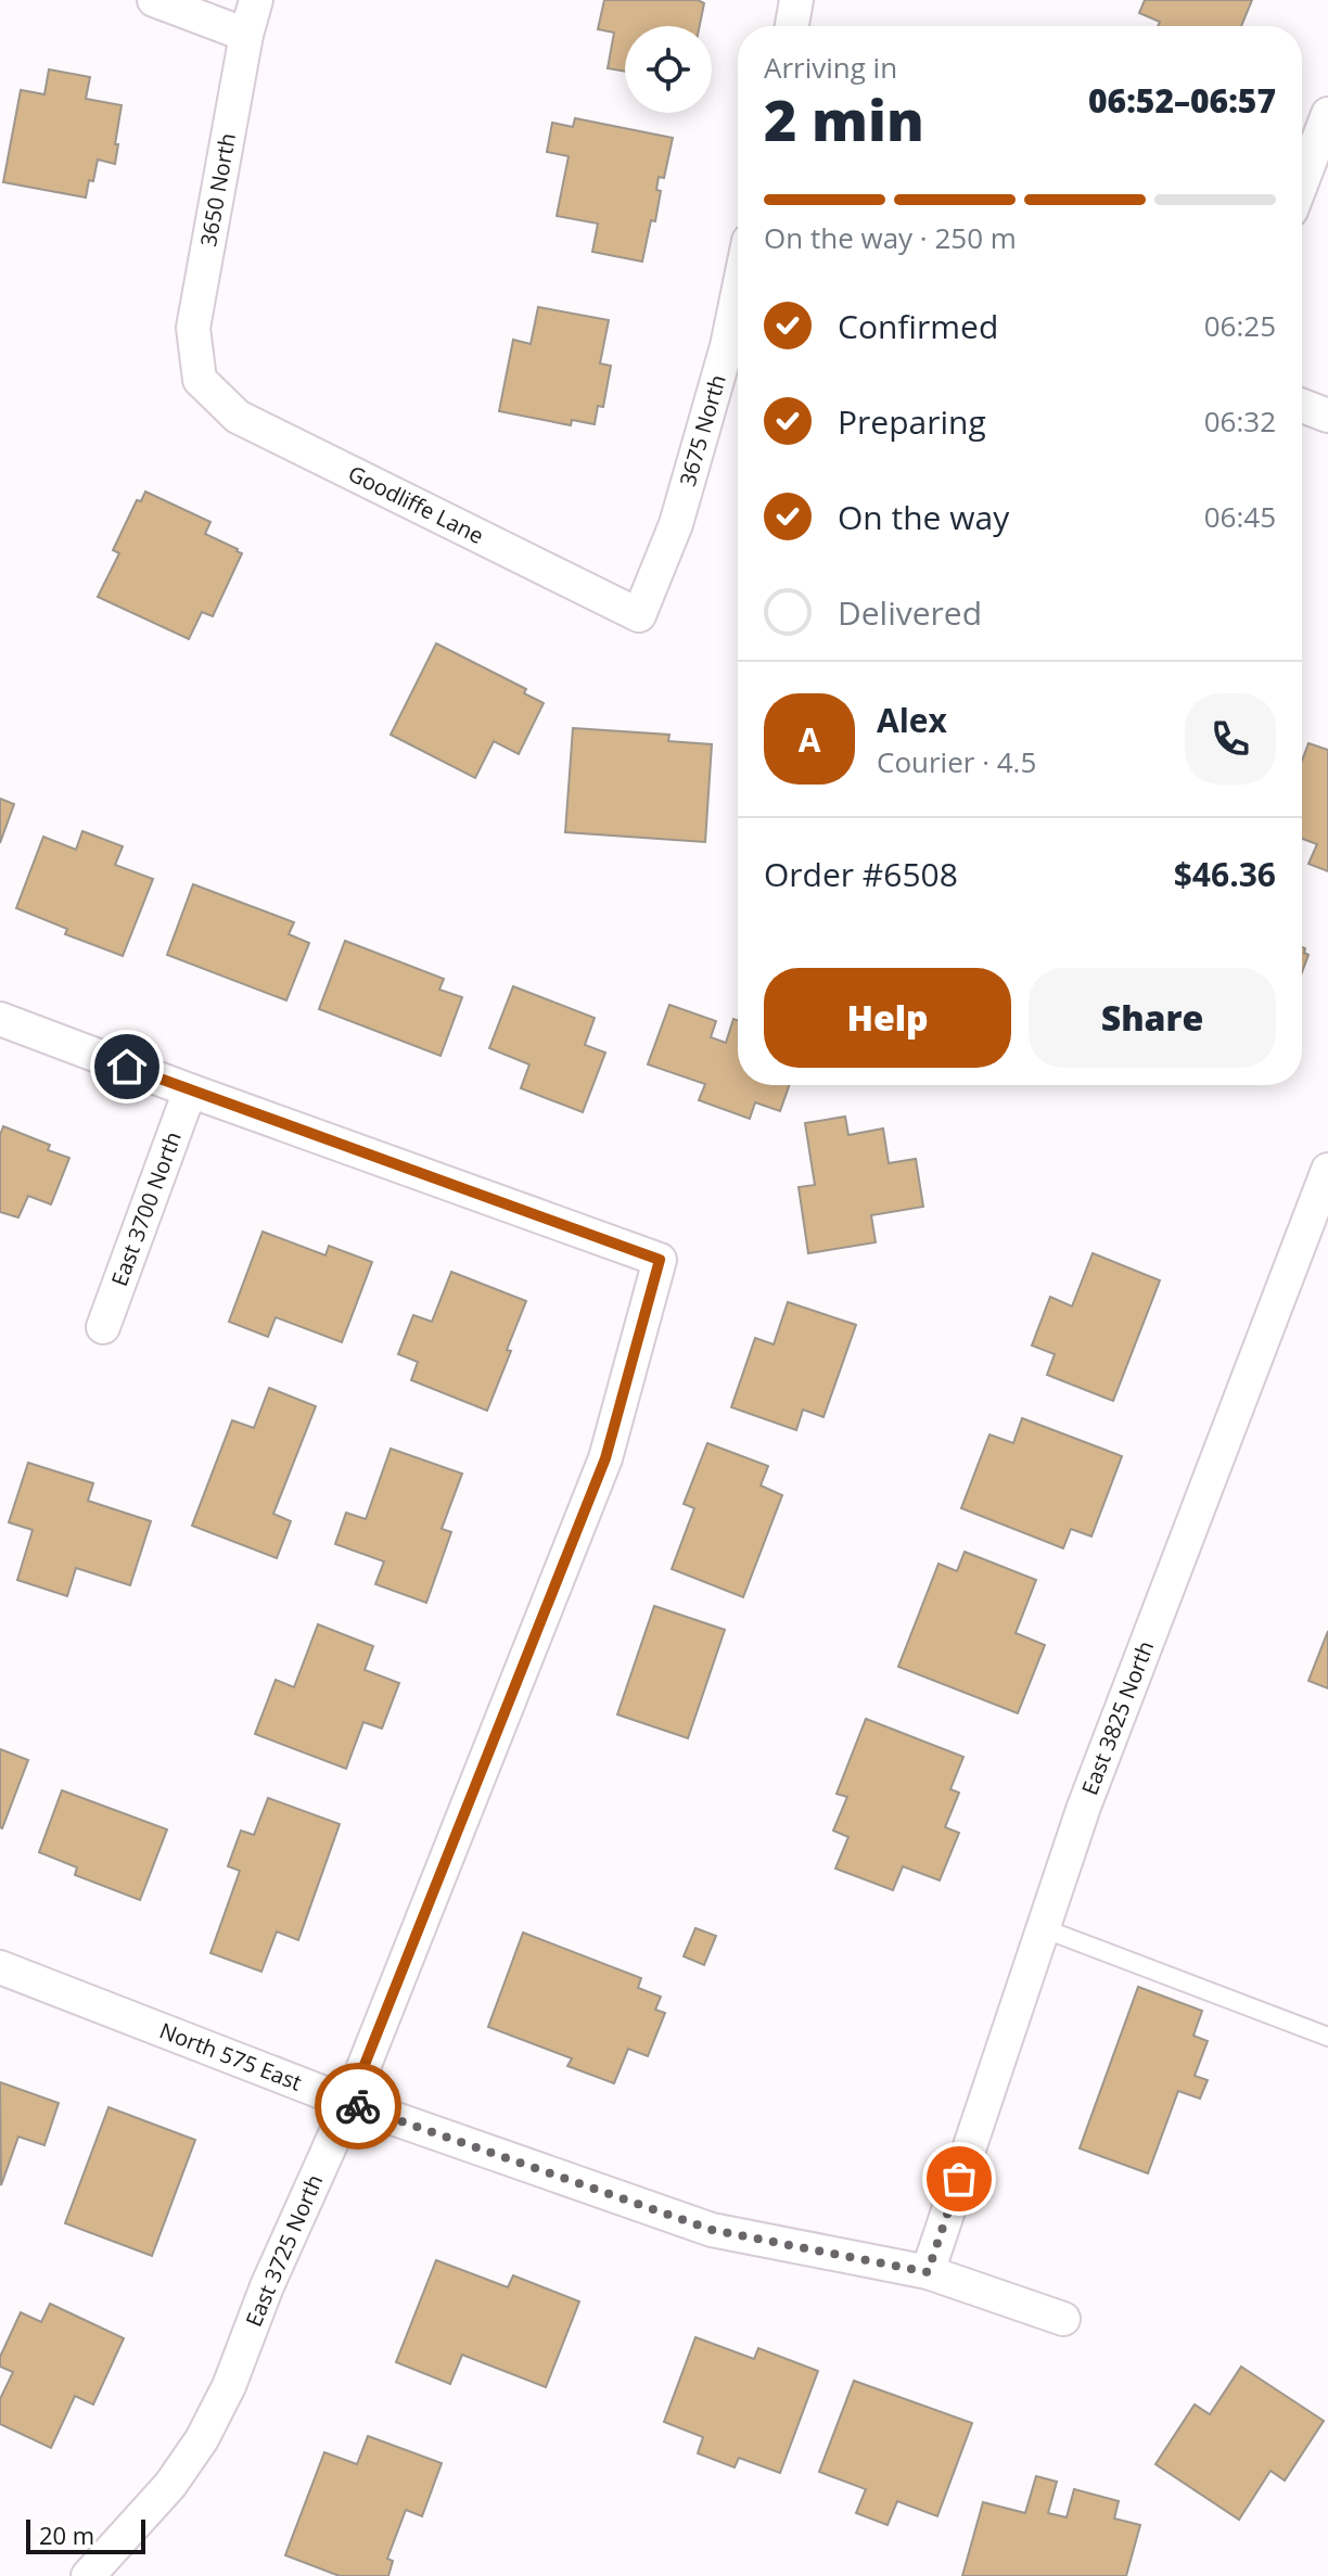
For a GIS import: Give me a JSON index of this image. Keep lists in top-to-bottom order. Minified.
{"streets":{"street":["3650 North","3675 North","Goodliffe Lane","East 3700 North","East 3825 North","North 575 East","East 3725 North"]},"crossings":[["3650 North","Goodliffe Lane"],["3675 North","Goodliffe Lane"],["East 3700 North","East 3725 North"],["East 3825 North","North 575 East"],["North 575 East","East 3725 North"]],"scale_bar":"20 m","page":{"heading":["2 min","Arriving in","06:52–06:57"],"panel":["Alex","Courier · 4.5","Order #6508","$46.36"],"bar":"On the way · 250 m","list":[["Confirmed","06:25"],["Preparing","06:32"],["On the way","06:45"],"Delivered"],"round":"A","buttons":["Help","Share"],"scale":"20 m"}}
